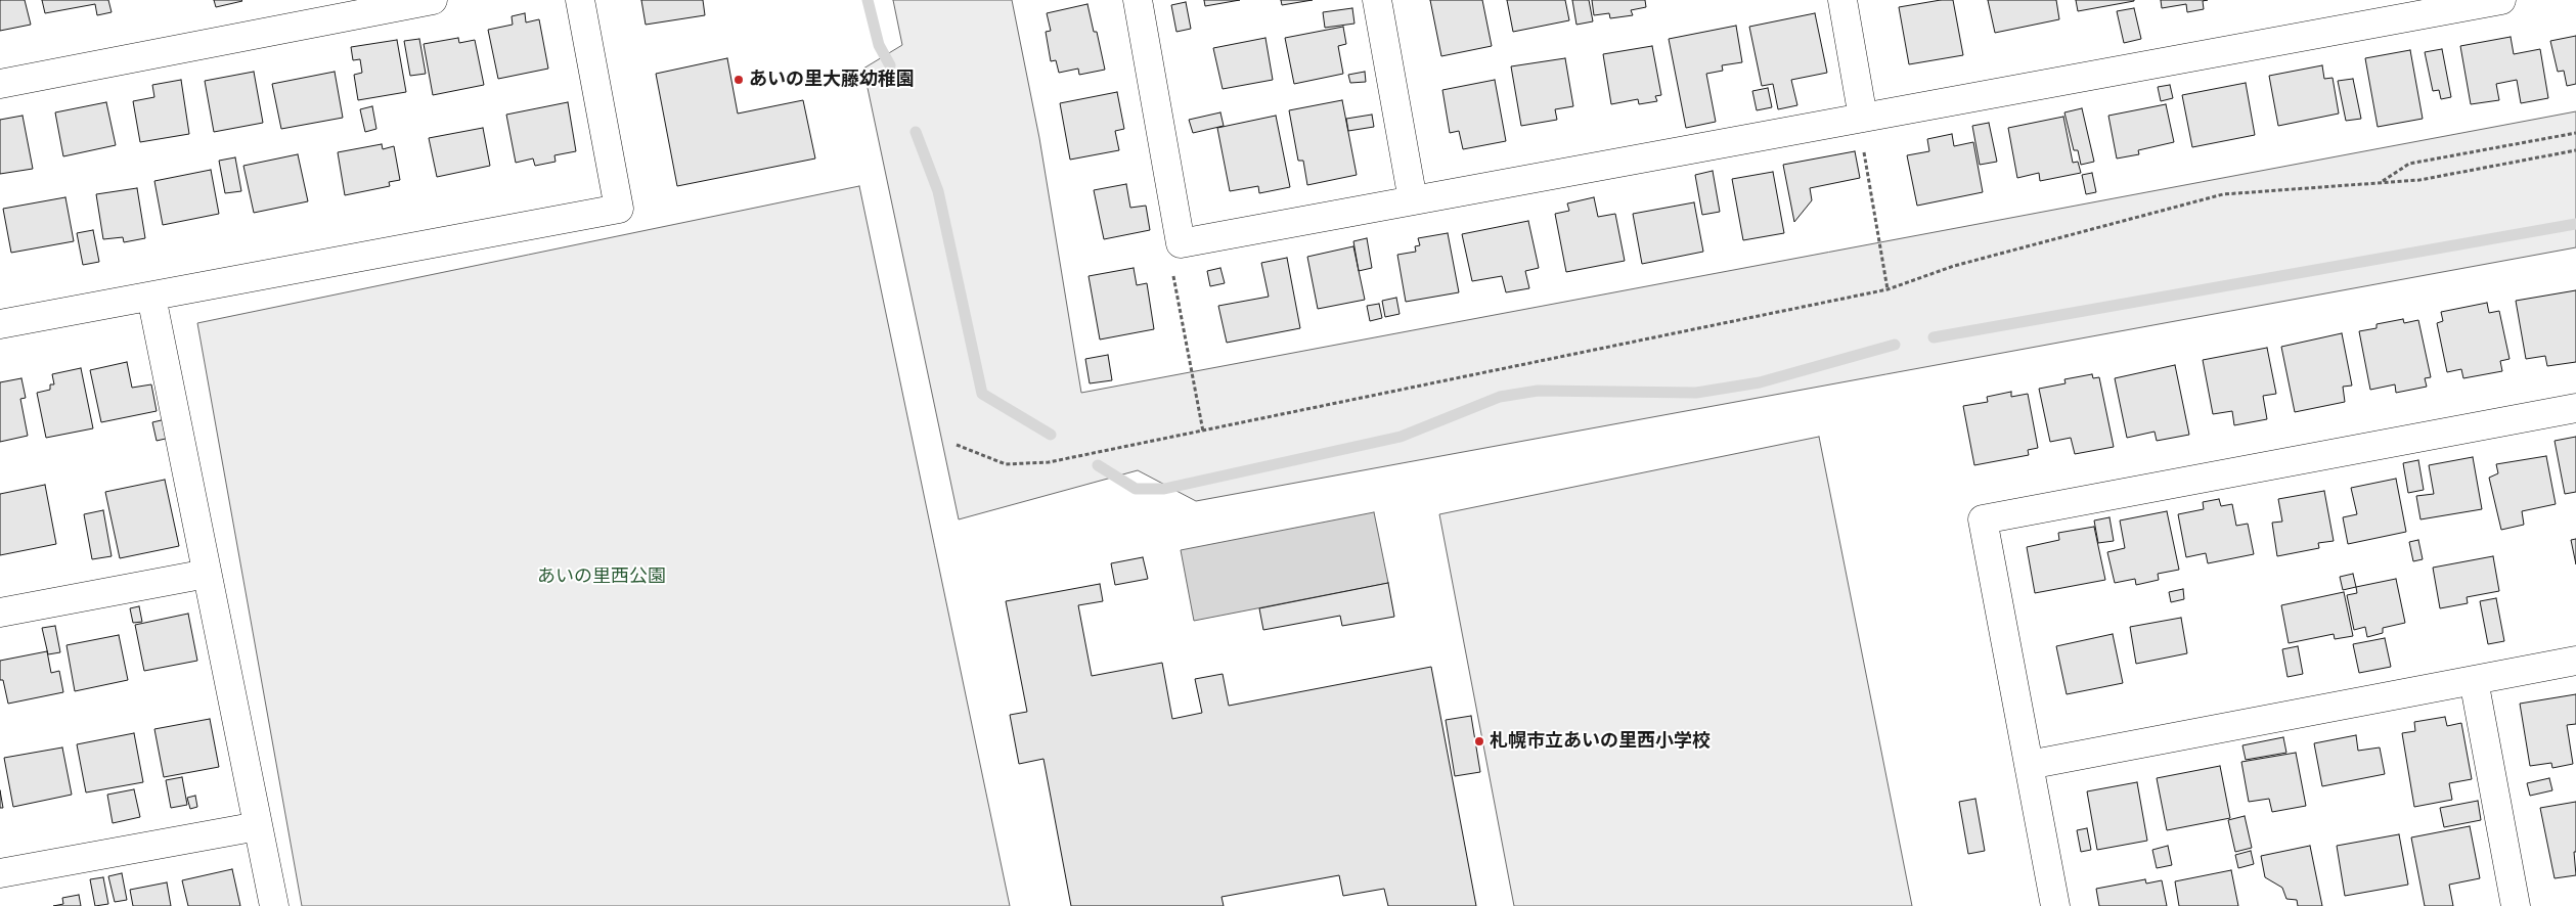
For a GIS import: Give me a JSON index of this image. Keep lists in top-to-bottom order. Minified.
{"parks":["あいの里西公園"],"places":["あいの里大藤幼稚園","札幌市立あいの里西小学校"]}
